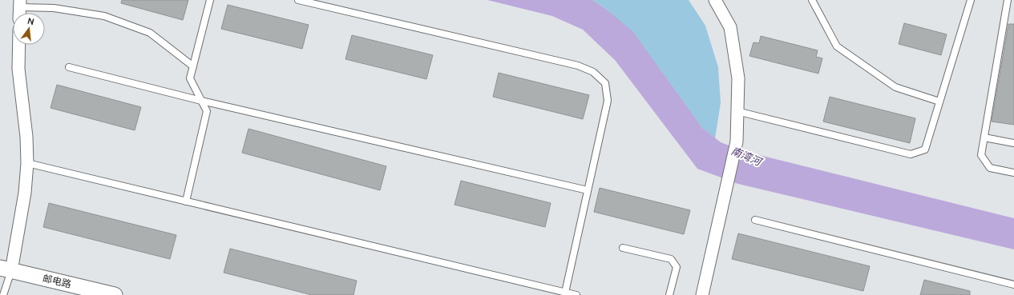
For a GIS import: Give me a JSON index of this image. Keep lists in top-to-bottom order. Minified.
{"streets":{"street":["邮电路"]},"water":["南湾河"],"north":"top"}
